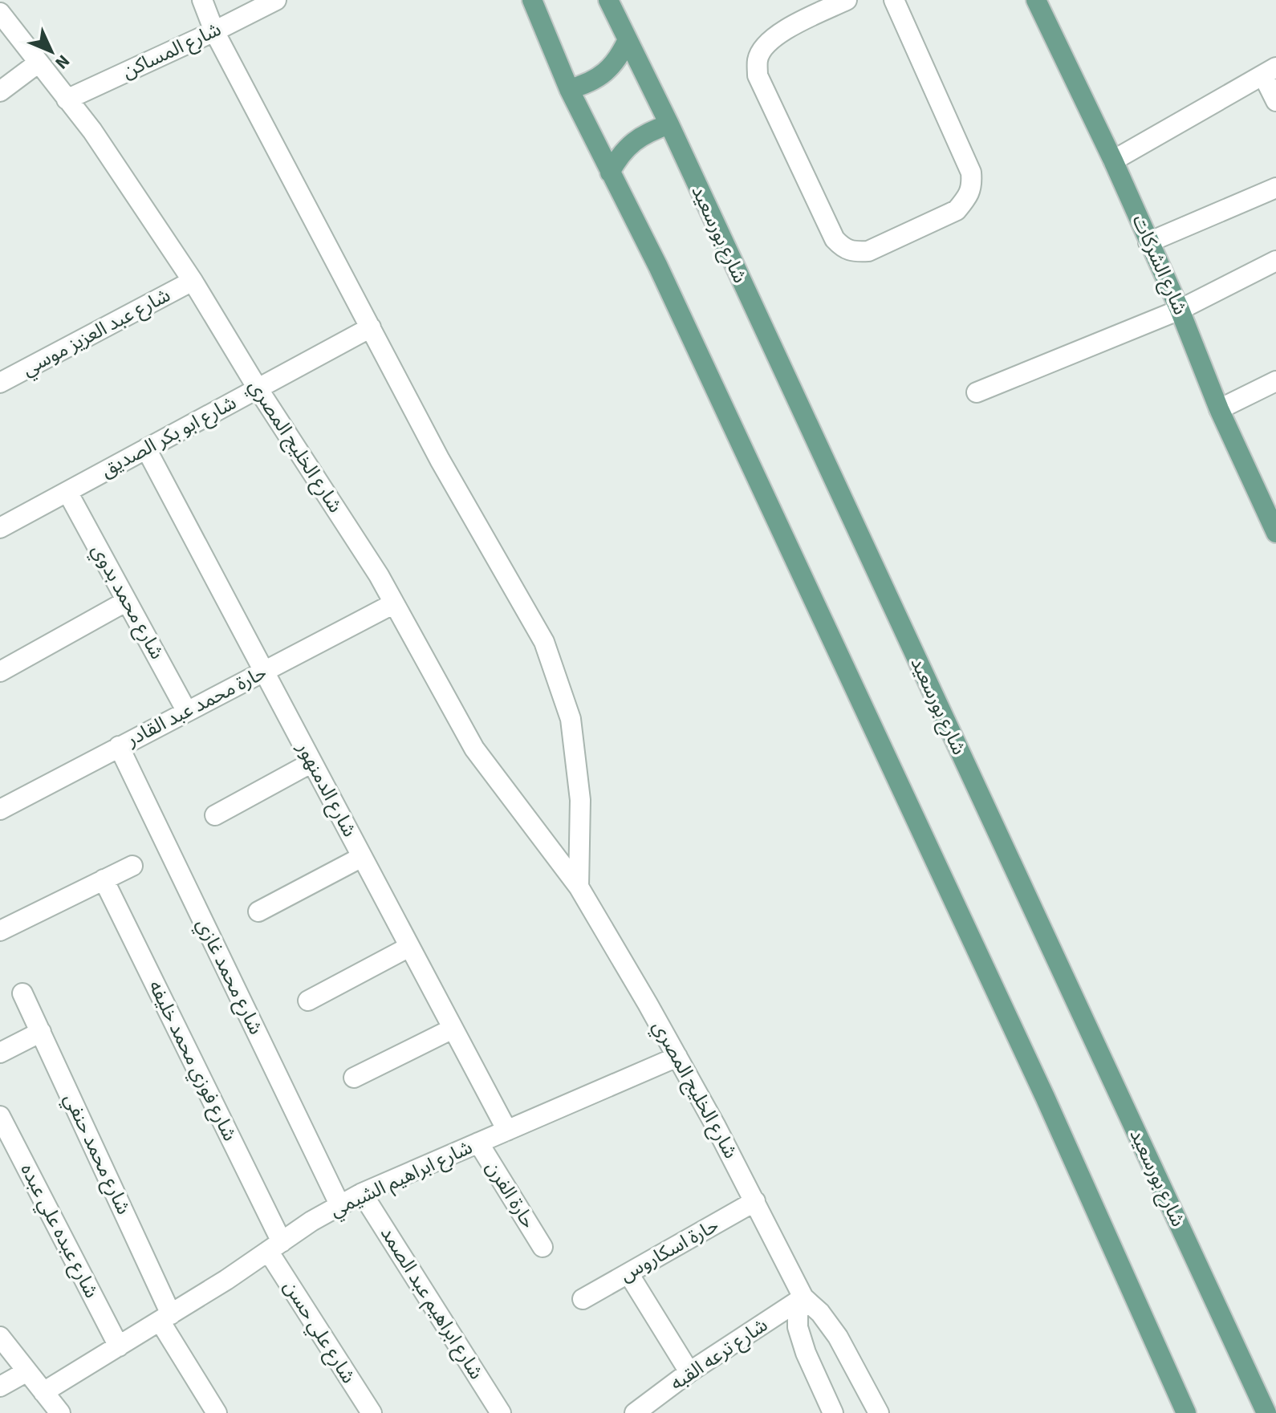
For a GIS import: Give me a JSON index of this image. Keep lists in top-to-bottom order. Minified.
{"streets":{"main road":["شارع بورسعيد","شارع الشركات"],"street":["شارع المساكن","شارع عبد العزيز موسي","شارع ابو بكر الصديق","شارع الخليج المصري","شارع محمد بدوي","حارة محمد عبد القادر","شارع الدمنهور","شارع محمد غازي","شارع فوزي محمد خليفه","شارع محمد حنفي","شارع ابراهيم الشيمي","حارة الفرن","شارع عبده علي عبده","حارة اسكاروس","شارع ابراهيم عبد الصمد","شارع علي حسن","شارع ترعه القبه"]},"crossings":[["شارع المساكن","شارع الخليج المصري"],["شارع عبد العزيز موسي","شارع الخليج المصري"],["شارع ابو بكر الصديق","شارع الخليج المصري"],["شارع ابو بكر الصديق","شارع محمد بدوي"],["شارع ابو بكر الصديق","شارع الدمنهور"],["شارع الخليج المصري","حارة محمد عبد القادر"],["شارع الخليج المصري","شارع ابراهيم الشيمي"],["شارع الخليج المصري","حارة اسكاروس"],["شارع الخليج المصري","شارع ترعه القبه"],["شارع محمد بدوي","حارة محمد عبد القادر"],["حارة محمد عبد القادر","شارع الدمنهور"],["حارة محمد عبد القادر","شارع محمد غازي"],["شارع الدمنهور","شارع ابراهيم الشيمي"],["شارع محمد غازي","شارع ابراهيم الشيمي"],["شارع فوزي محمد خليفه","شارع ابراهيم الشيمي"],["شارع فوزي محمد خليفه","شارع علي حسن"],["شارع محمد حنفي","شارع ابراهيم الشيمي"],["شارع ابراهيم الشيمي","حارة الفرن"],["شارع ابراهيم الشيمي","شارع عبده علي عبده"],["شارع ابراهيم الشيمي","شارع ابراهيم عبد الصمد"],["شارع ابراهيم الشيمي","شارع علي حسن"]],"north":"bottom right"}
